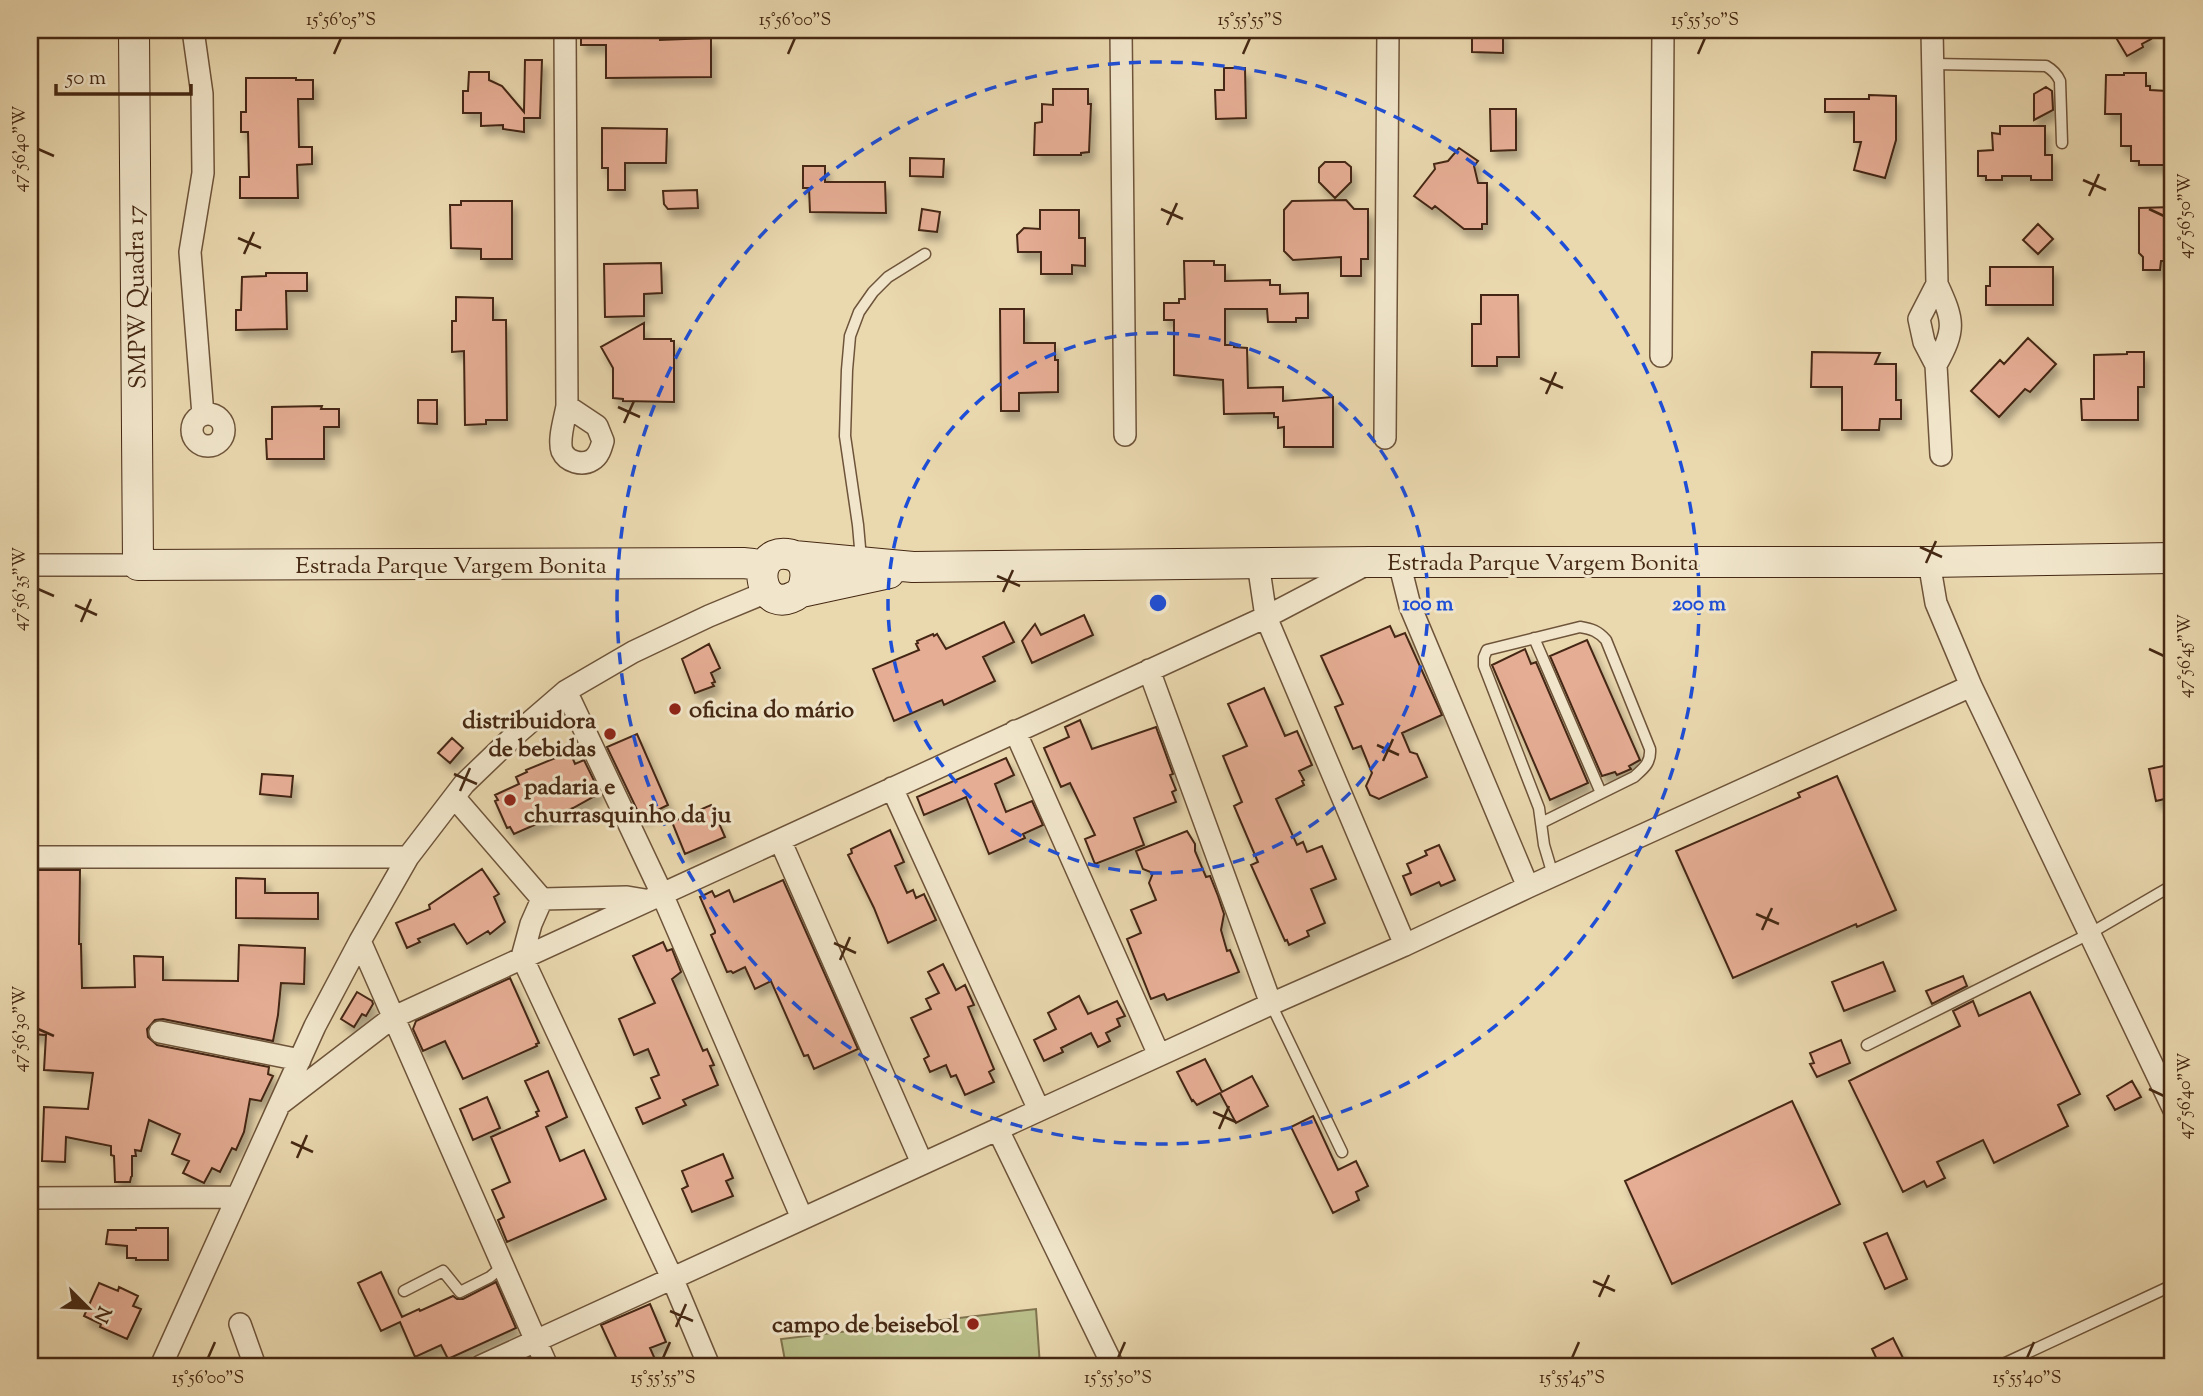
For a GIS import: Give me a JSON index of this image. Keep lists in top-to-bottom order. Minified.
{"streets":{"main road":["SMPW Quadra 17","Estrada Parque Vargem Bonita"]},"crossings":[["SMPW Quadra 17","Estrada Parque Vargem Bonita"]],"places":["oficina do mário","distribuidora de bebidas","padaria e churrasquinho da ju","campo de beisebol"],"scale_bar":"50 m","north":"bottom right","coordinates":["15°56'05\"S","15°56'00\"S","15°55'55\"S","15°55'50\"S","47°56'40\"W","47°56'50\"W","47°56'35\"W","47°56'45\"W","47°56'30\"W","15°55'45\"S","15°55'40\"S"],"rings":["100 m","200 m"]}
